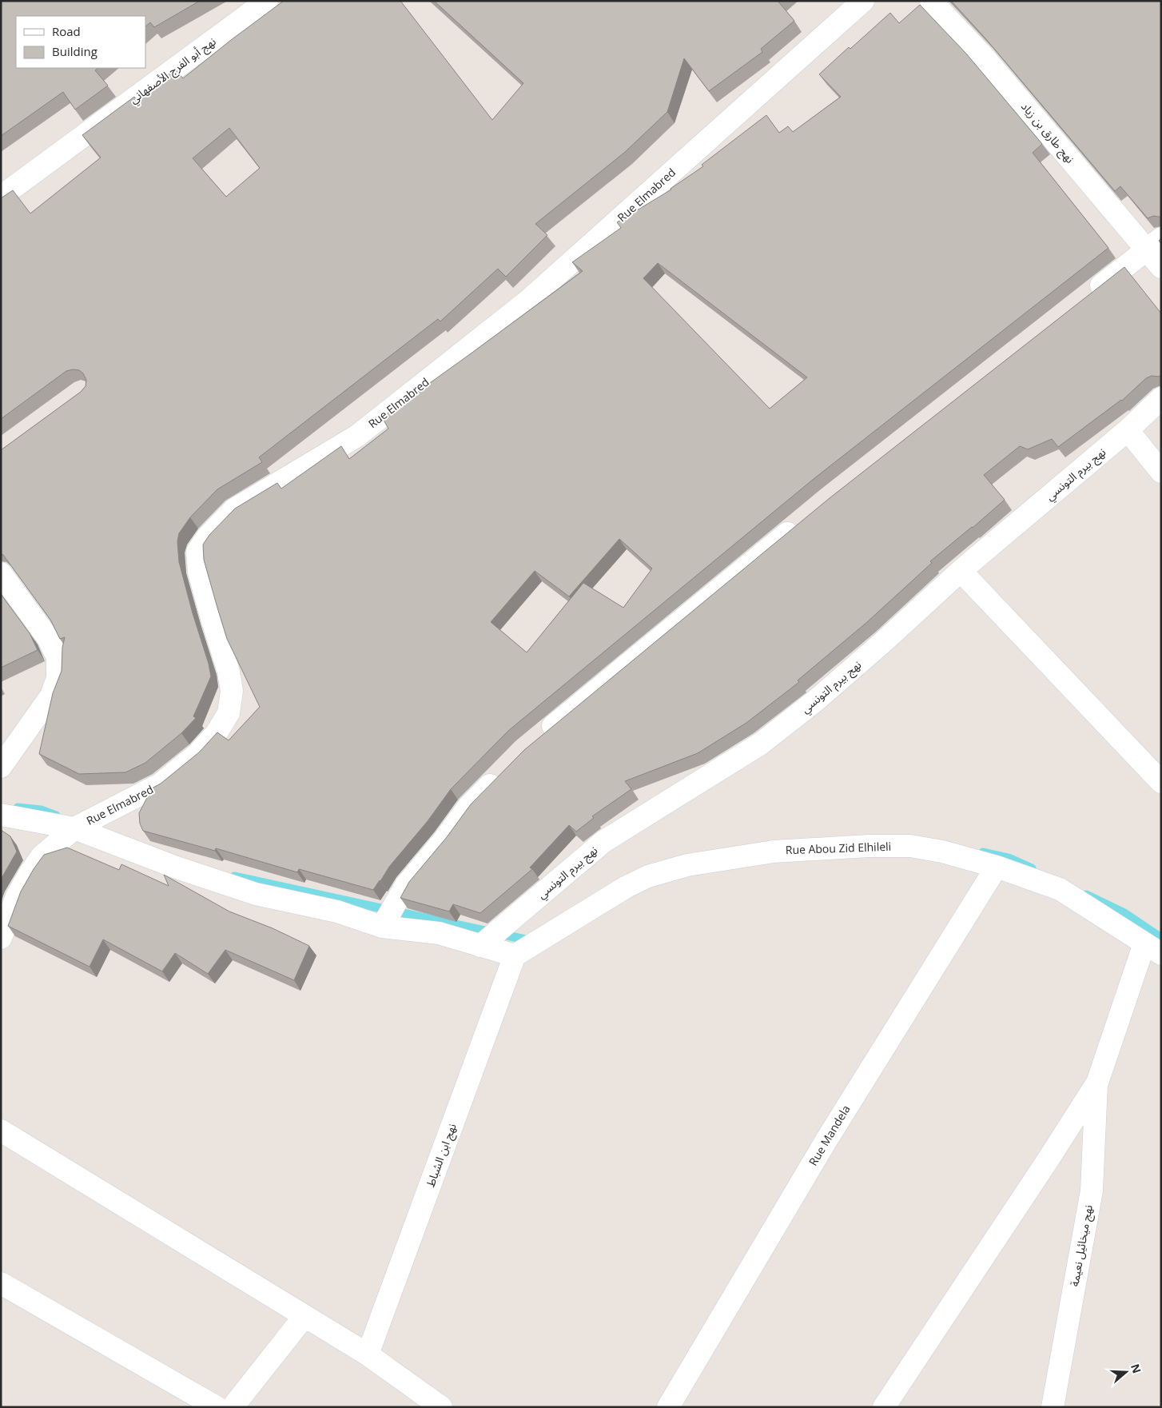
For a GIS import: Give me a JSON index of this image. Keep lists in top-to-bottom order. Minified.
{"streets":{"street":["نهج أبو الفرج الأصفهاني","نهج طارق بن زياد","Rue Elmabred","نهج بيرم التونسي","Rue Abou Zid Elhileli","Rue Mandela","نهج ابن الشباط","نهج ميخائيل نعيمة"]},"crossings":[["Rue Abou Zid Elhileli","Rue Mandela"],["Rue Abou Zid Elhileli","نهج ابن الشباط"]],"legend":["Road","Building"],"north":"right"}
